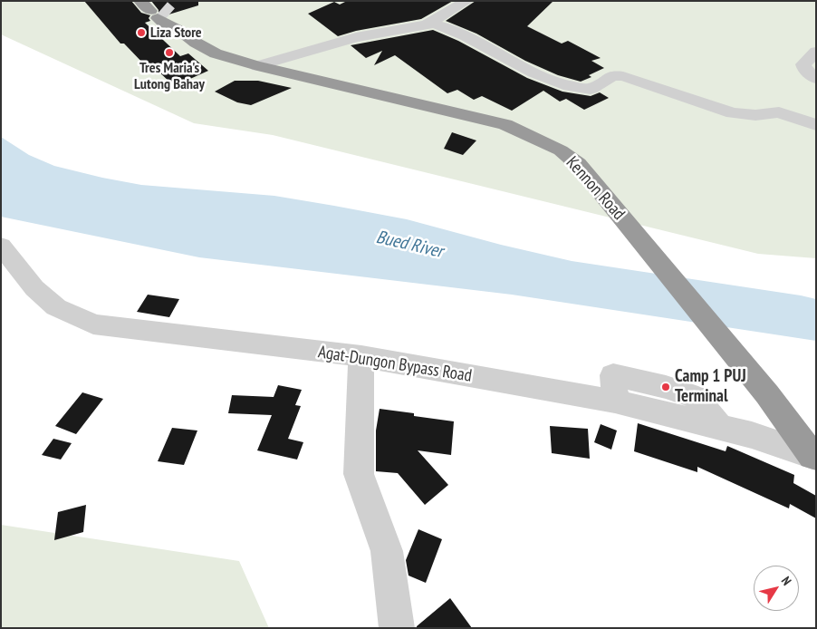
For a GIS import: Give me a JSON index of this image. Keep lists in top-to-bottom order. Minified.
{"streets":{"highway":["Kennon Road"],"street":["Agat-Dungon Bypass Road"]},"crossings":[["Kennon Road","Agat-Dungon Bypass Road"]],"water":["Bued River"],"places":["Liza Store","Tres Maria's Lutong Bahay","Camp 1 PUJ Terminal"],"north":"top right"}
